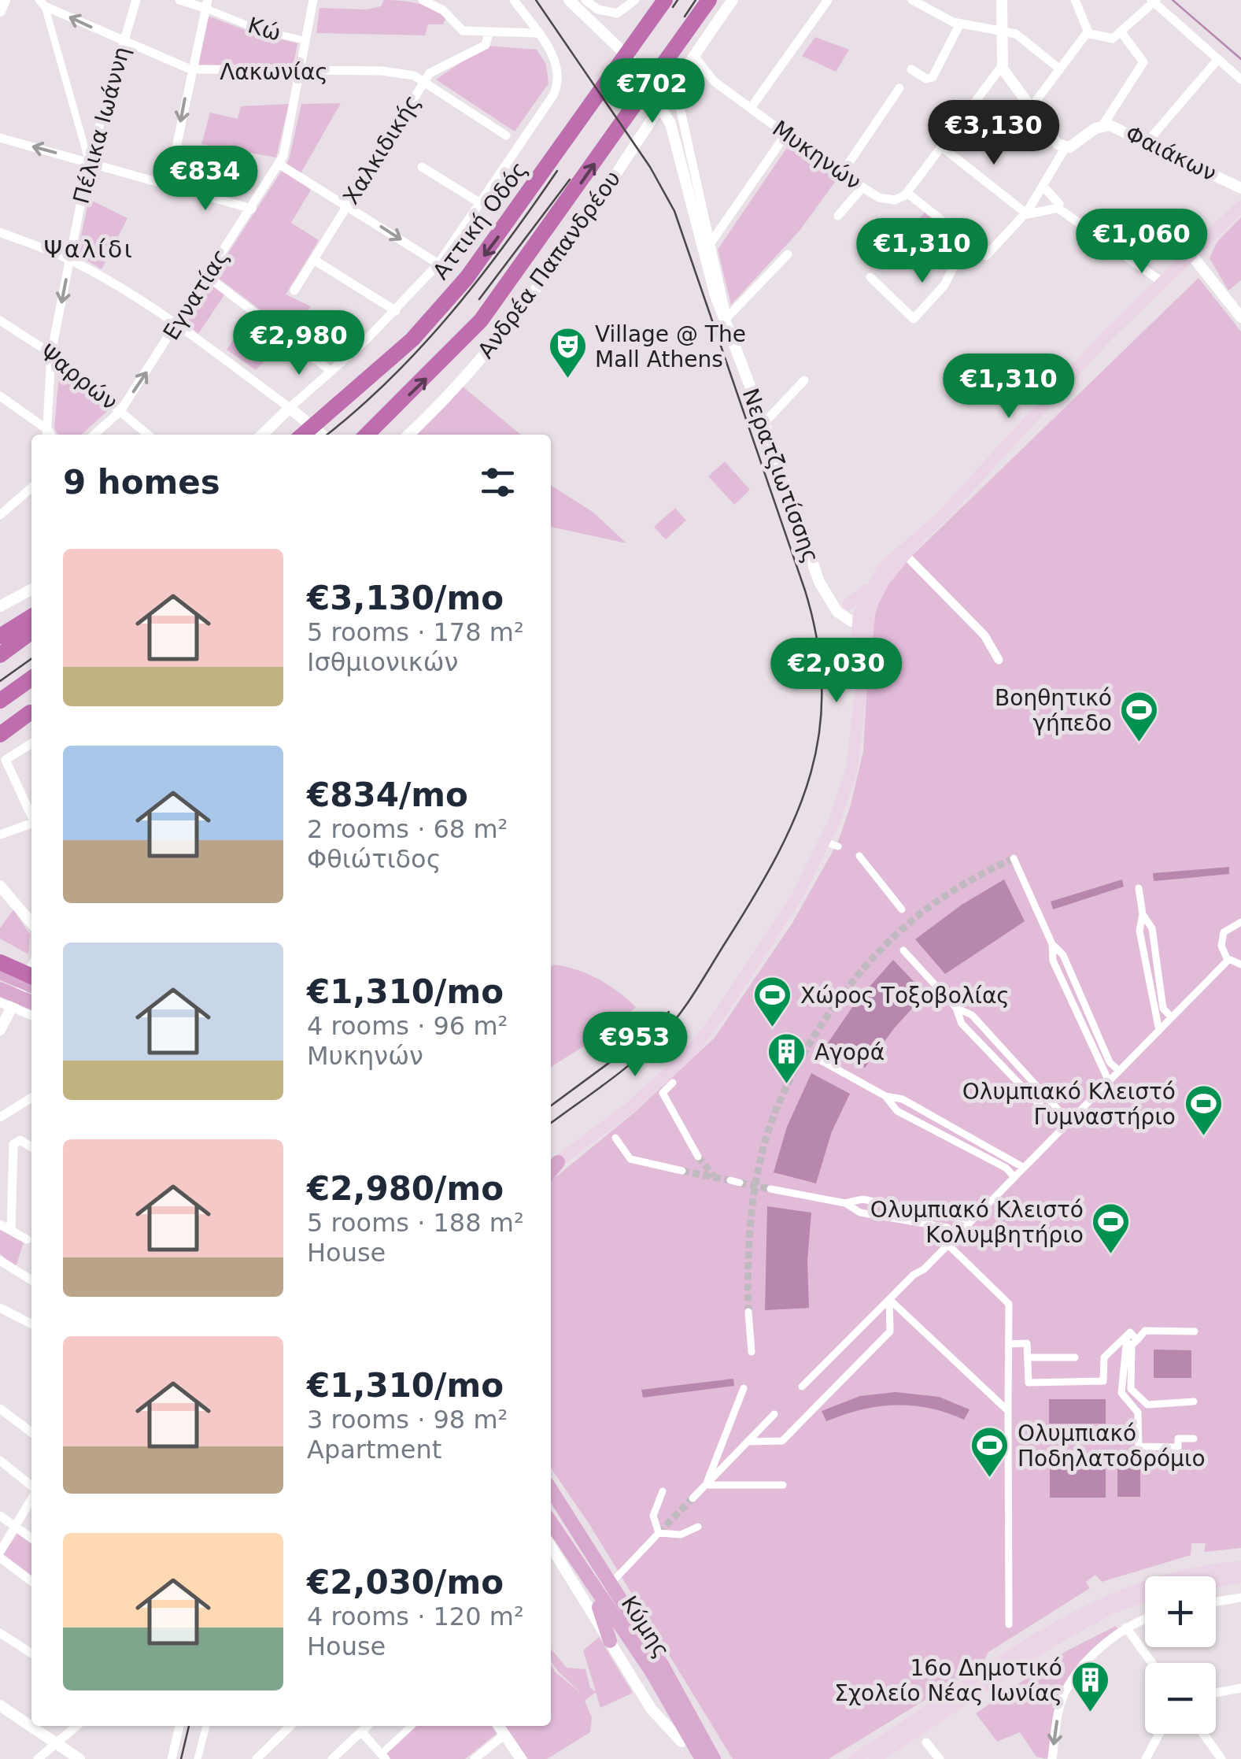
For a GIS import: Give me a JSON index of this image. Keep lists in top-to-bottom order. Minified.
{"streets":{"highway":["Αττική Οδός"],"main road":["Κύμης"],"street":["Κώ","Λακωνίας","Πέλικα Ιωάννη","Χαλκιδικής","Φαιάκων","Μυκηνών","Ανδρέα Παπανδρέου","Εγνατίας","Ψαρρών","Νερατζιωτίσσης"]},"crossings":[["Κώ","Εγνατίας"],["Λακωνίας","Πέλικα Ιωάννη"],["Λακωνίας","Χαλκιδικής"],["Λακωνίας","Εγνατίας"],["Πέλικα Ιωάννη","Ψαρρών"],["Μυκηνών","Ανδρέα Παπανδρέου"],["Ανδρέα Παπανδρέου","Νερατζιωτίσσης"],["Εγνατίας","Ψαρρών"]],"districts":["Ψαλίδι"],"places":{"theatre":["Village @ The Mall Athens"],"sports":["Βοηθητικό γήπεδο","Χώρος Τοξοβολίας","Ολυμπιακό Κλειστό Γυμναστήριο","Ολυμπιακό Κλειστό Κολυμβητήριο","Ολυμπιακό Ποδηλατοδρόμιο"],"building":["Αγορά","16ο Δημοτικό Σχολείο Νέας Ιωνίας"]},"page":{"price":["€702","€3,130","€834","€1,060","€1,310","€2,980","€1,310","€2,030","€953"],"heading":"9 homes","list":[{"name":"€3,130/mo","note":"5 rooms · 178 m² · Ισθμιονικών"},{"name":"€834/mo","note":"2 rooms · 68 m² · Φθιώτιδος"},{"name":"€1,310/mo","note":"4 rooms · 96 m² · Μυκηνών"},{"name":"€2,980/mo","note":"5 rooms · 188 m² · House"},{"name":"€1,310/mo","note":"3 rooms · 98 m² · Apartment"},{"name":"€2,030/mo","note":"4 rooms · 120 m² · House"}],"map_buttons":["+","−"]}}
